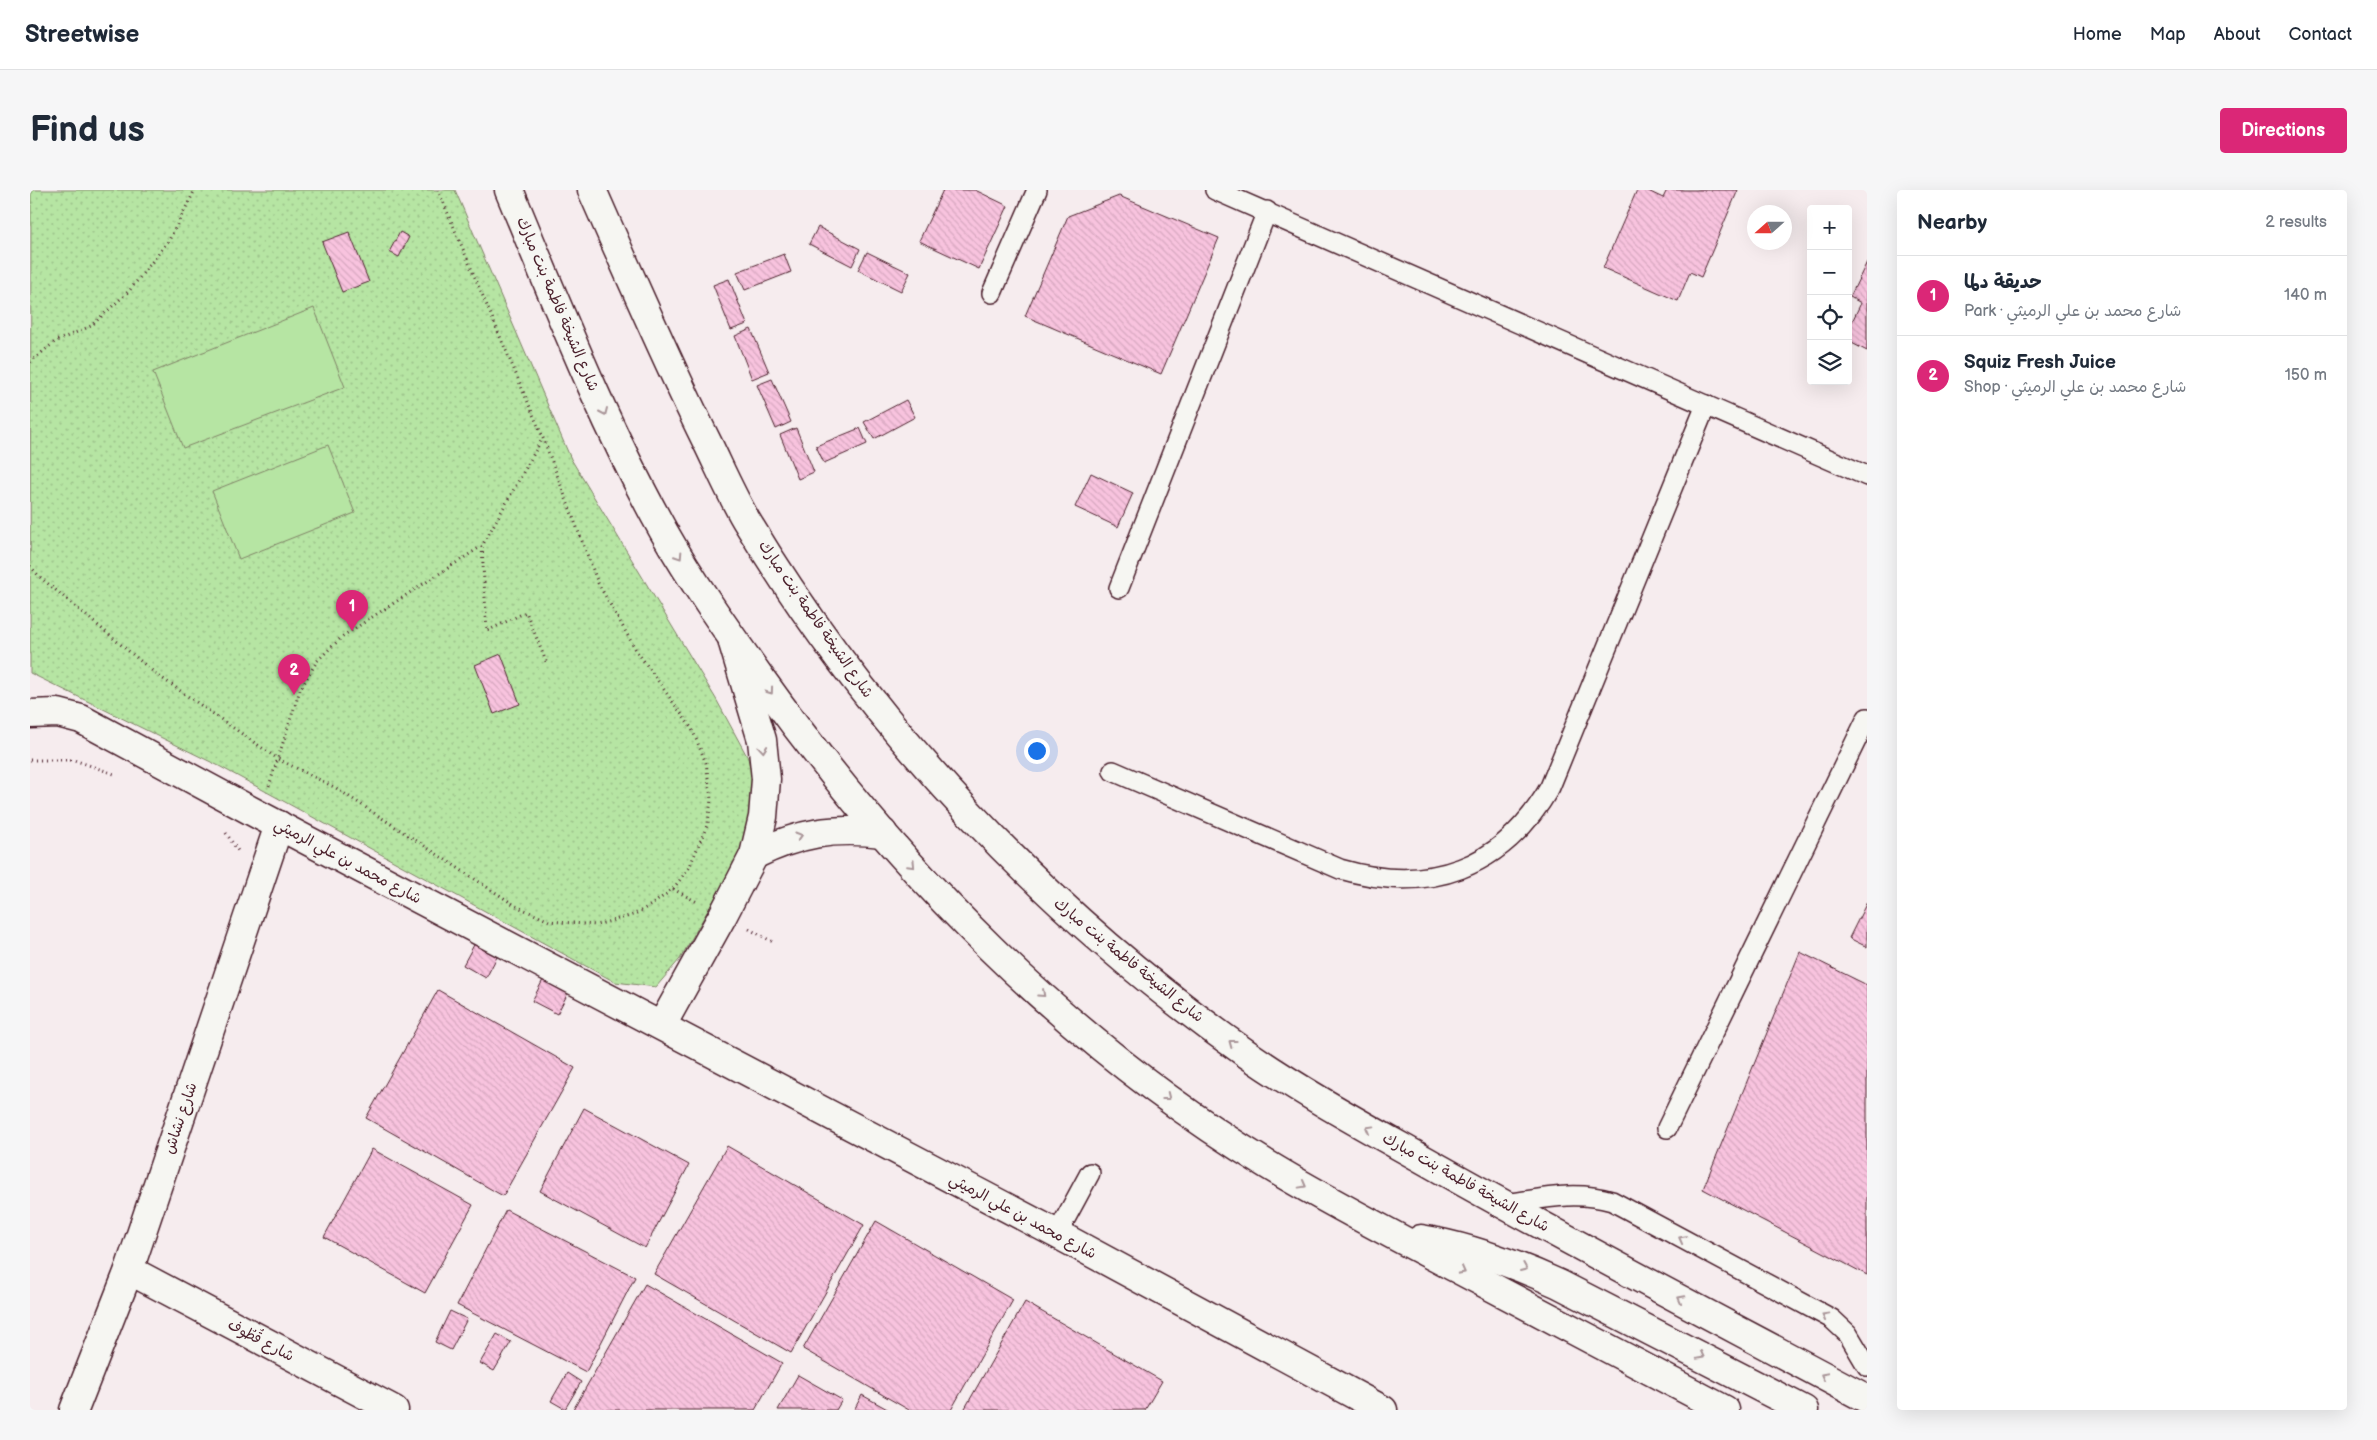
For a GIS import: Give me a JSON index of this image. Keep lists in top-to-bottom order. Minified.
{"streets":{"main road":["شارع الشيخة فاطمة بنت مبارك","شارع محمد بن علي الرميثي","شارع نشاش","شارع قُطُوف"]},"crossings":[["شارع محمد بن علي الرميثي","شارع نشاش"],["شارع نشاش","شارع قُطُوف"]],"north":"left","page":{"header":"Streetwise","nav":["Home","Map","About","Contact"],"buttons":"Directions","title":"Find us","heading":["Nearby","2 results"],"map_buttons":["+","−"],"list":[{"mark":"1","name":"حديقة دلما","note":"Park · شارع محمد بن علي الرميثي","value":"140 m"},{"mark":"2","name":"Squiz Fresh Juice","note":"Shop · شارع محمد بن علي الرميثي","value":"150 m"}],"pins":["1","2"]}}
